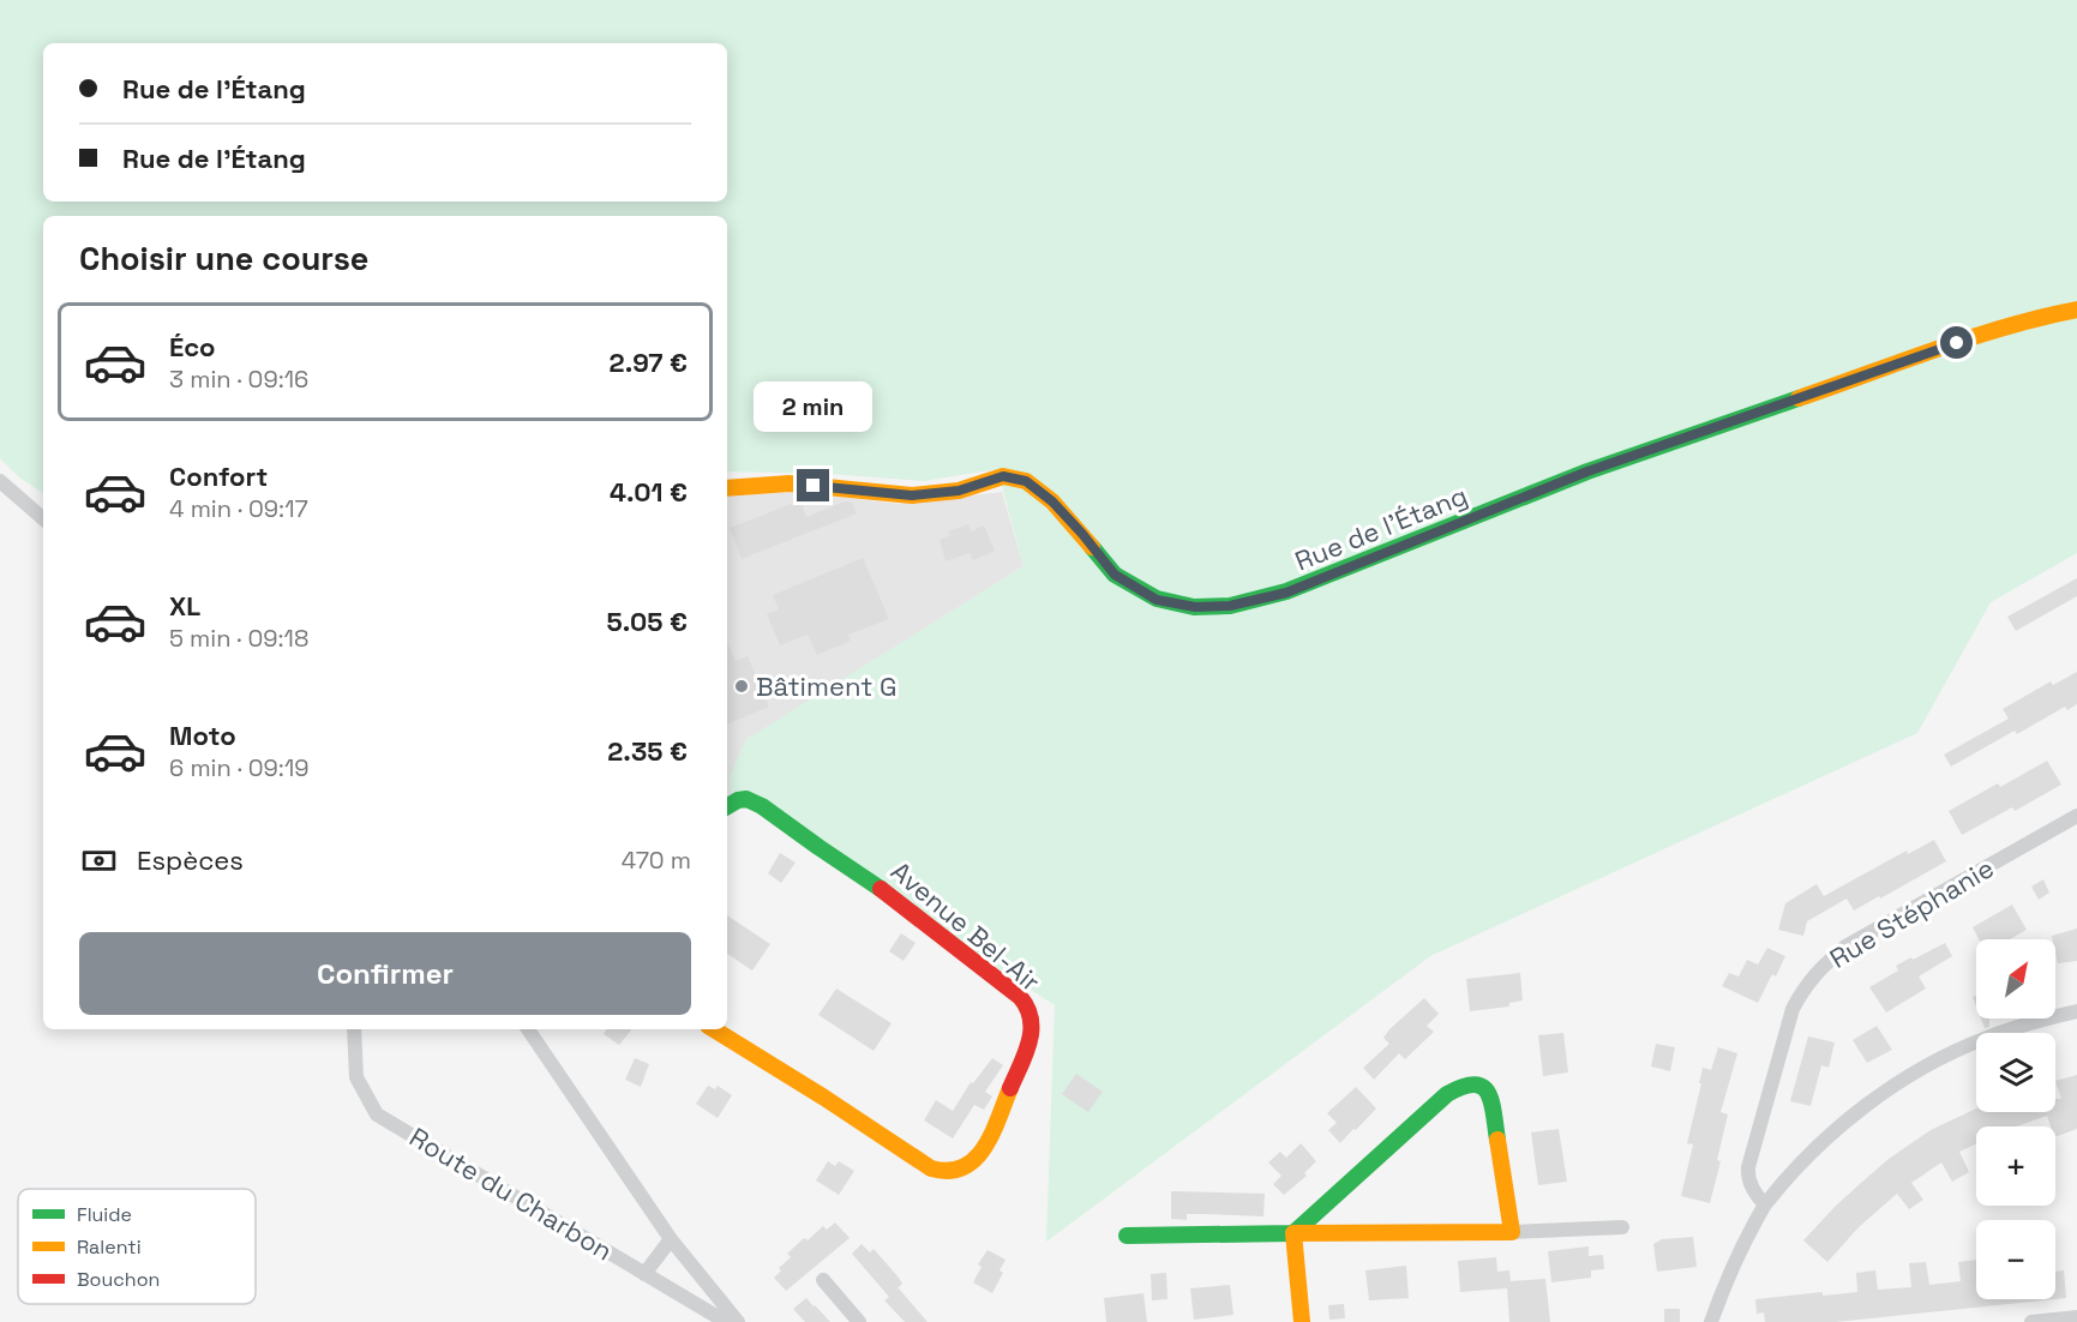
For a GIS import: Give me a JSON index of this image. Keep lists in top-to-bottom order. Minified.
{"streets":{"street":["Rue de l'Étang","Rue Stéphanie","Avenue Bel-Air","Route du Charbon"]},"places":["Bâtiment G"],"legend":["Fluide","Ralenti","Bouchon"],"north":"top right","page":{"banner":["Rue de l'Étang","Rue de l'Étang"],"heading":"Choisir une course","list":[{"name":"Éco","note":"3 min · 09:16","value":"2.97 €"},{"name":"Confort","note":"4 min · 09:17","value":"4.01 €"},{"name":"XL","note":"5 min · 09:18","value":"5.05 €"},{"name":"Moto","note":"6 min · 09:19","value":"2.35 €"}],"bubble":"2 min","pay":["Espèces","470 m"],"buttons":"Confirmer","map_buttons":["+","−"]}}
